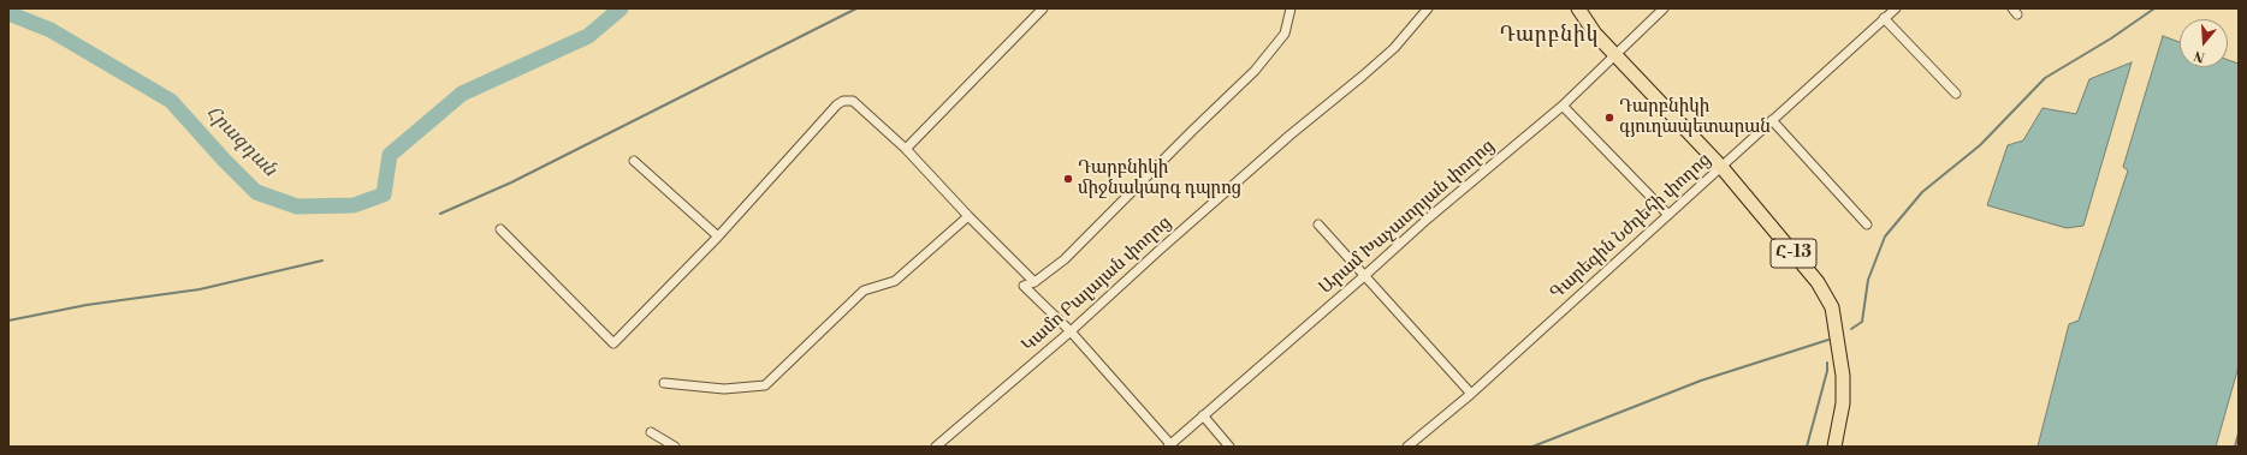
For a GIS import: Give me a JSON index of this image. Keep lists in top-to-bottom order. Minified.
{"streets":{"main road":["Հ-13"],"street":["Արամ Խաչատրյան փողոց","Գարեգին Նժդեհի փողոց","Կամո Բալայան փողոց"]},"crossings":[["Արամ Խաչատրյան փողոց","Հ-13"],["Գարեգին Նժդեհի փողոց","Հ-13"]],"districts":["Դարբնիկ"],"water":["Հրազդան"],"places":["Դարբնիկի գյուղապետարան","Դարբնիկի միջնակարգ դպրոց"],"north":"bottom"}
